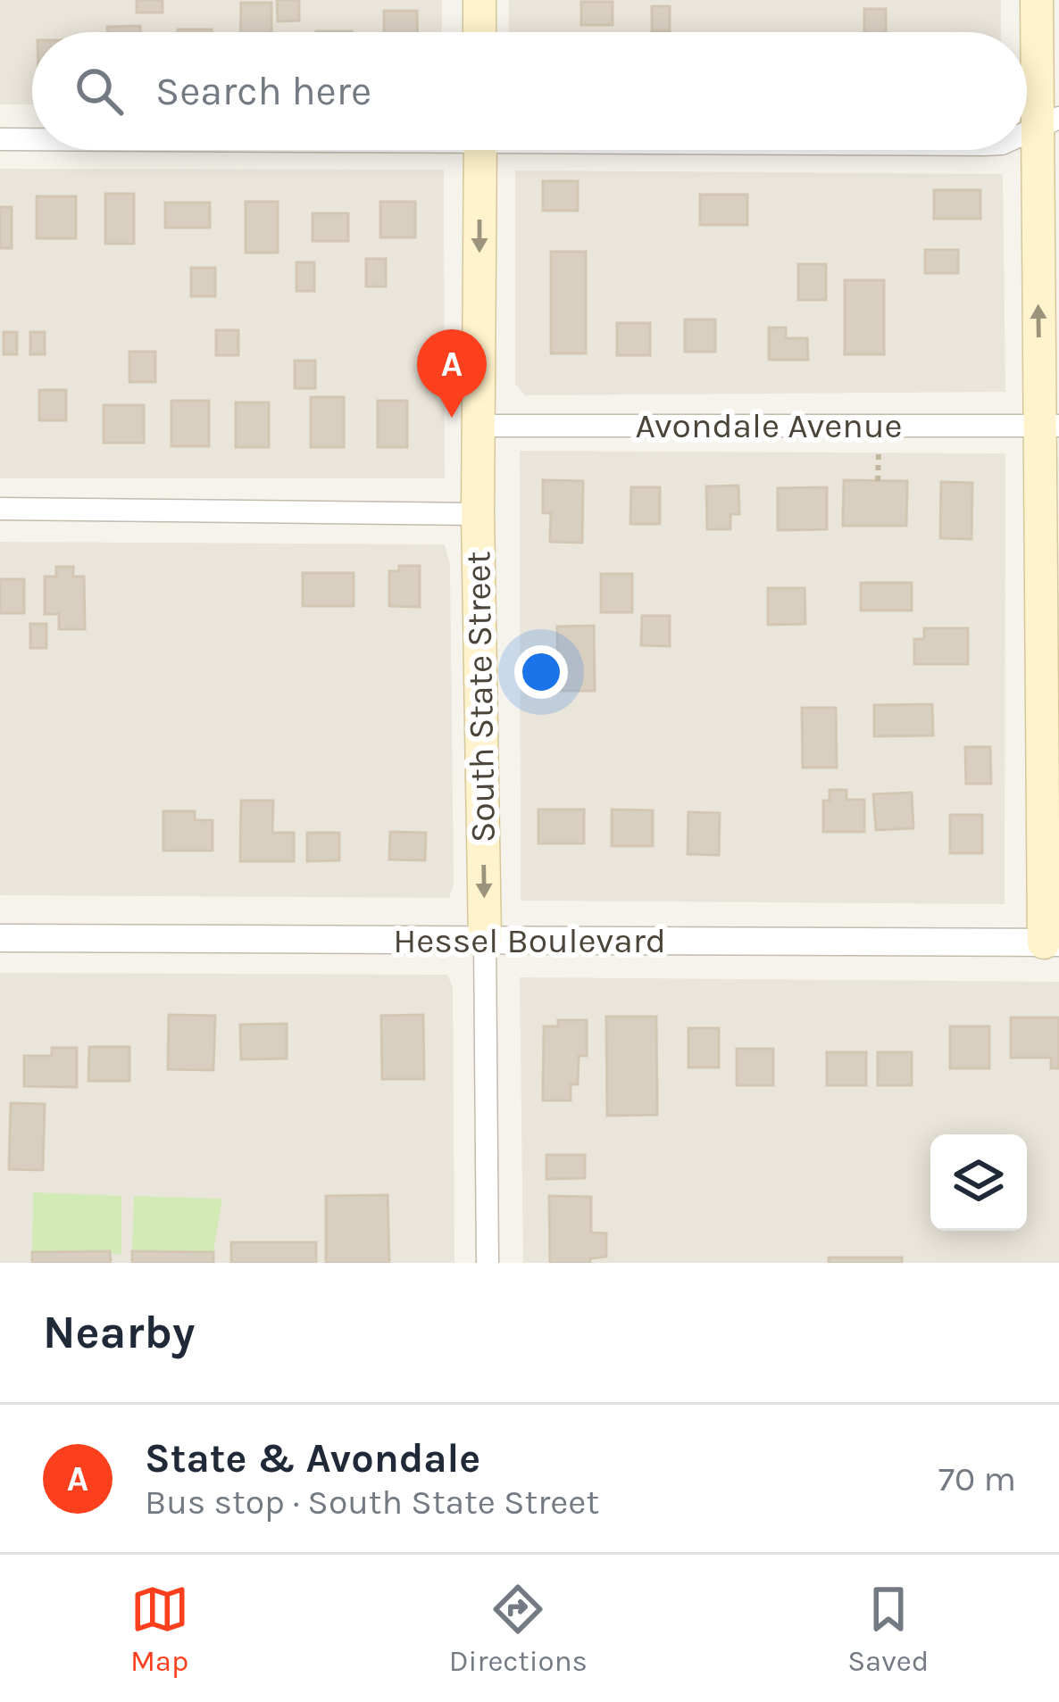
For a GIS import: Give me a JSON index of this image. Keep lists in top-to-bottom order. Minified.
{"streets":{"main road":["South State Street"],"street":["Avondale Avenue","Hessel Boulevard"]},"crossings":[["Avondale Avenue","South State Street"],["South State Street","Hessel Boulevard"]],"one_way":["South State Street"],"page":{"search":"Search here","pins":"A","heading":"Nearby","list":[{"mark":"A","name":"State & Avondale","note":"Bus stop · South State Street","value":"70 m"}],"nav":["Map","Directions","Saved"]}}
